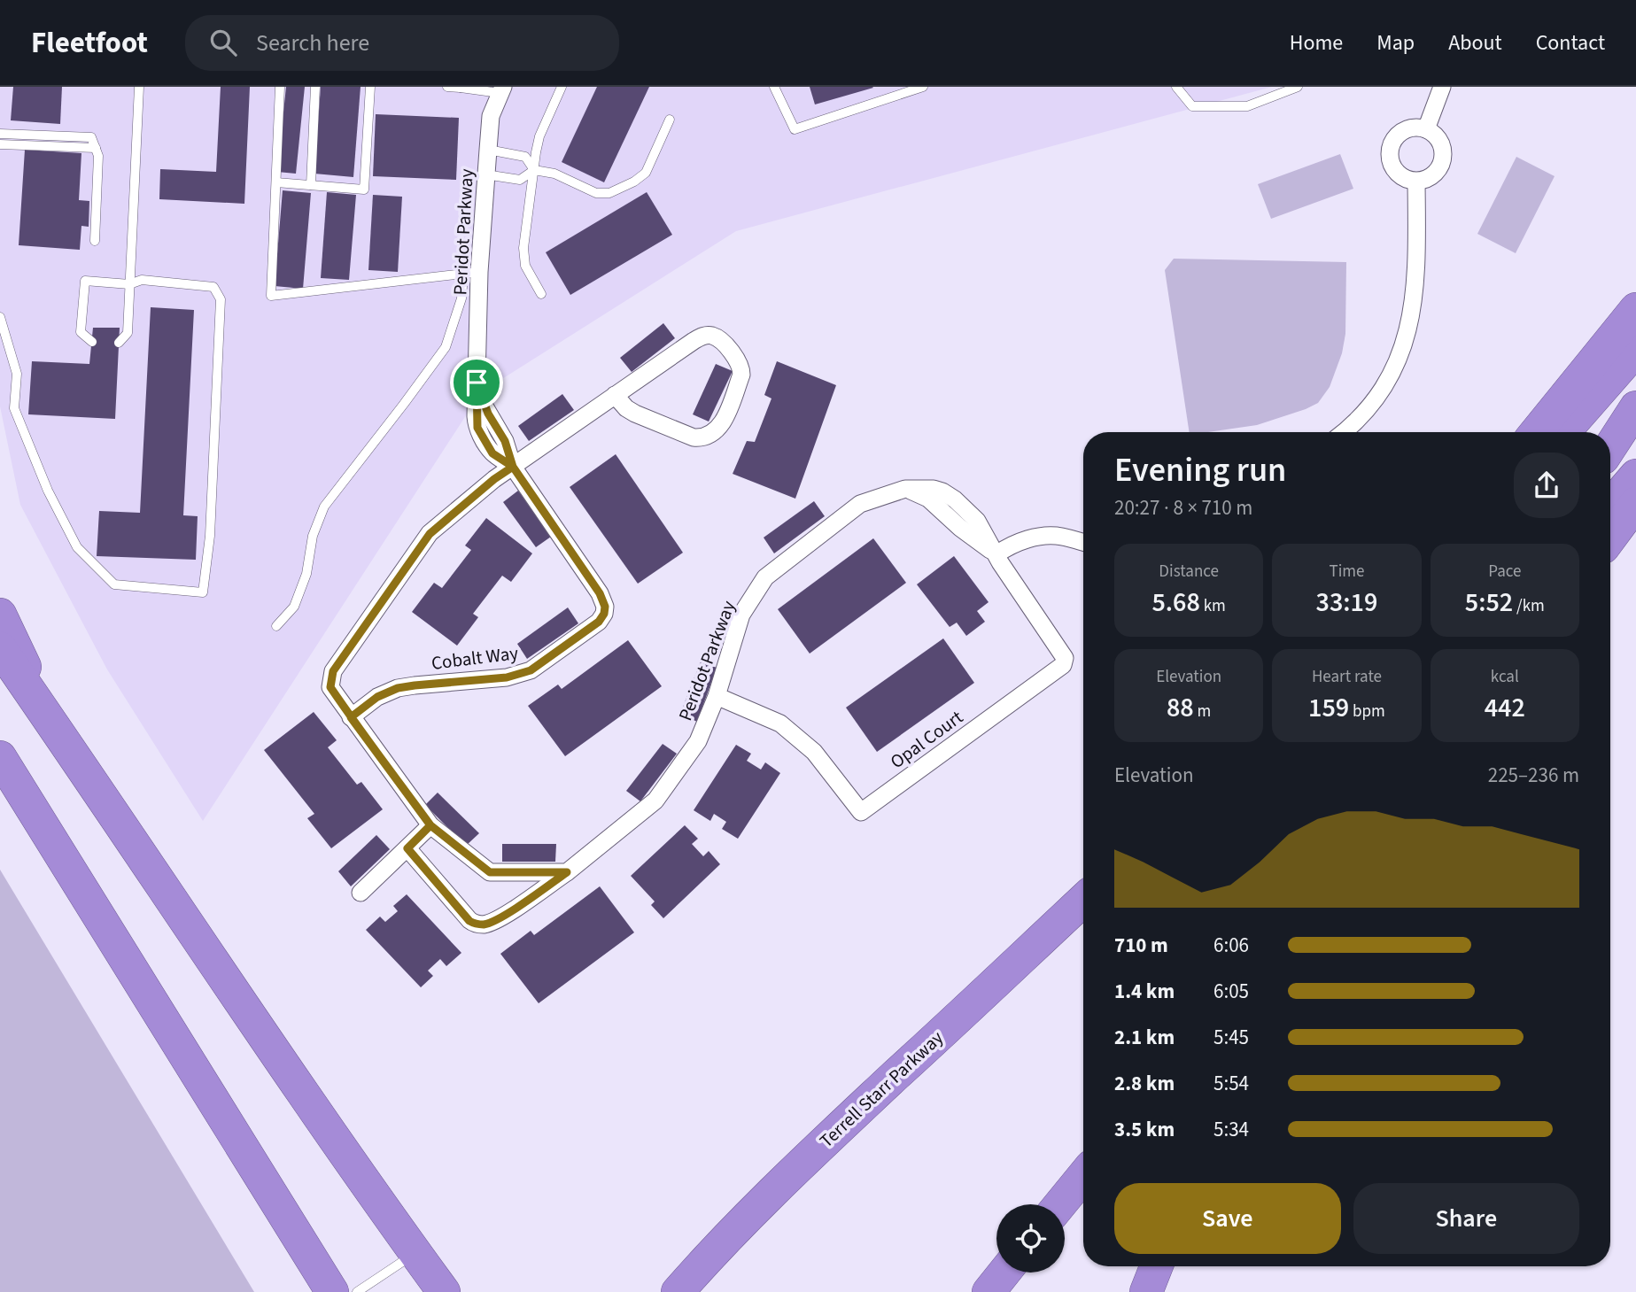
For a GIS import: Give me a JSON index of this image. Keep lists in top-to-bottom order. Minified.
{"streets":{"highway":["Terrell Starr Parkway"],"street":["Peridot Parkway","Cobalt Way","Opal Court"]},"crossings":[["Peridot Parkway","Cobalt Way"],["Peridot Parkway","Opal Court"]],"page":{"header":"Fleetfoot","search":"Search here","nav":["Home","Map","About","Contact"],"heading":["Evening run","20:27 · 8 × 710 m"],"stats":[["Distance","5.68 km"],["Time","33:19"],["Pace","5:52 /km"],["Elevation","88 m"],["Heart rate","159 bpm"],["kcal","442"]],"chart":["Elevation","225–236 m"],"list":[{"name":"710 m","note":"6:06"},{"name":"1.4 km","note":"6:05"},{"name":"2.1 km","note":"5:45"},{"name":"2.8 km","note":"5:54"},{"name":"3.5 km","note":"5:34"}],"buttons":["Save","Share"]}}
